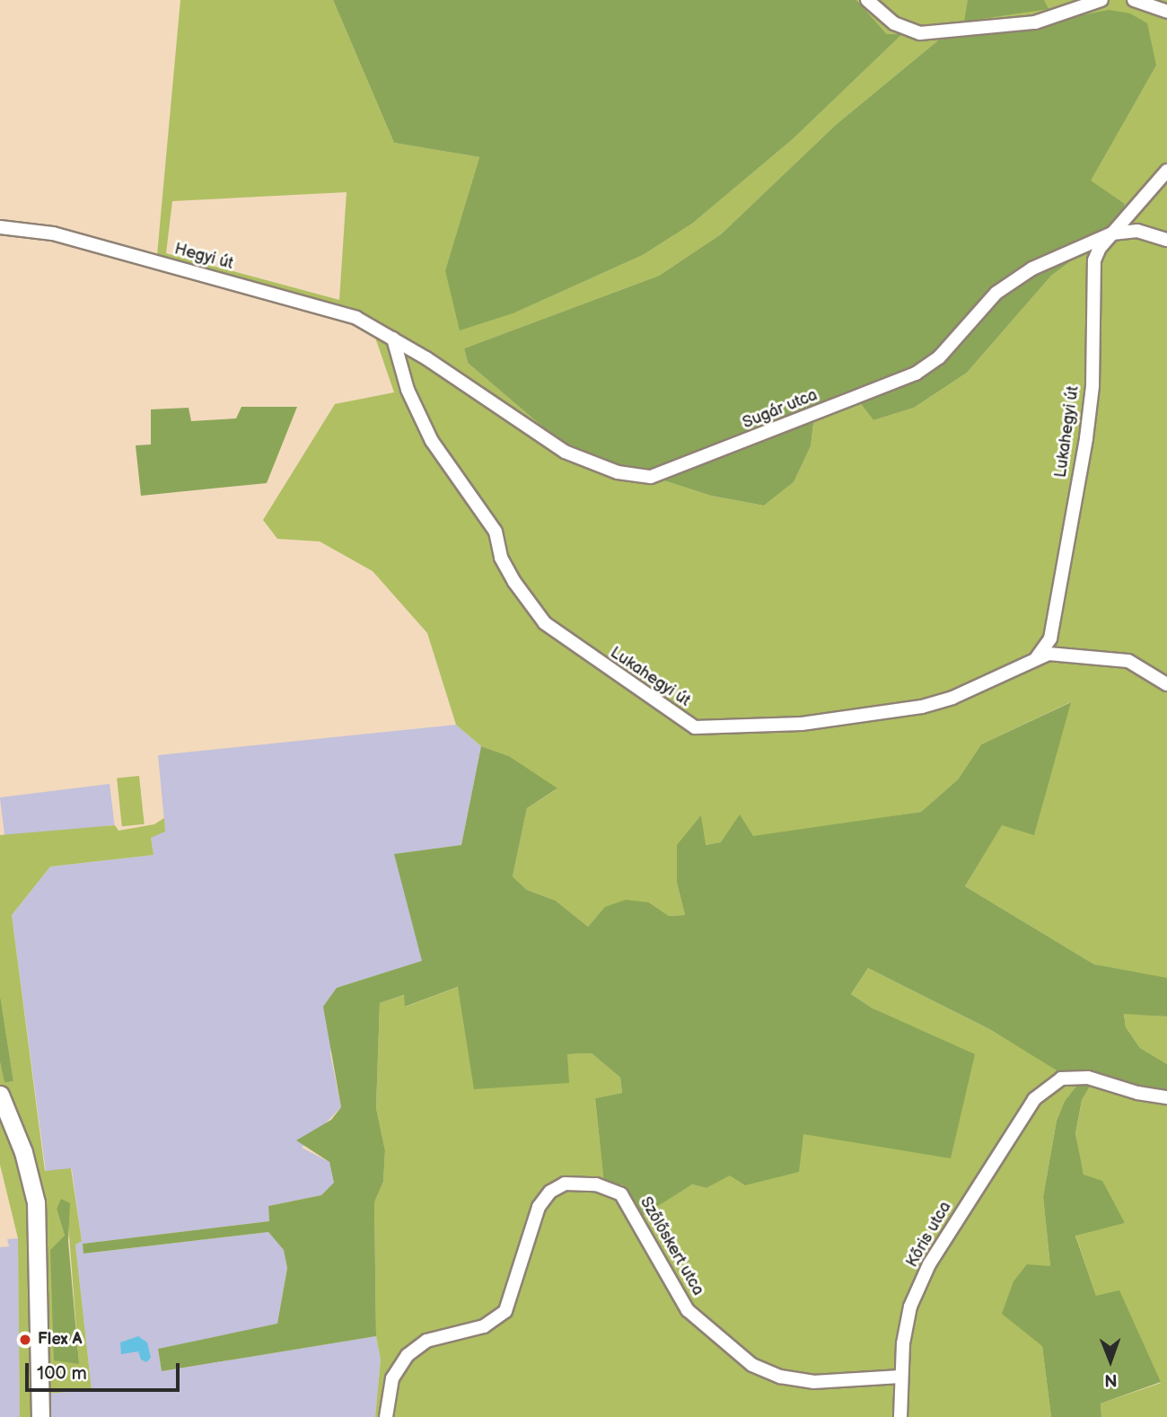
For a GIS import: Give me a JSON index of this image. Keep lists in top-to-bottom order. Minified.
{"streets":{"street":["Hegyi út","Sugár utca","Lukahegyi út","Kőris utca","Szőlőskert utca"]},"crossings":[["Hegyi út","Sugár utca"],["Hegyi út","Lukahegyi út"],["Sugár utca","Lukahegyi út"],["Kőris utca","Szőlőskert utca"]],"places":["Flex A"],"scale_bar":"100 m","north":"bottom"}
